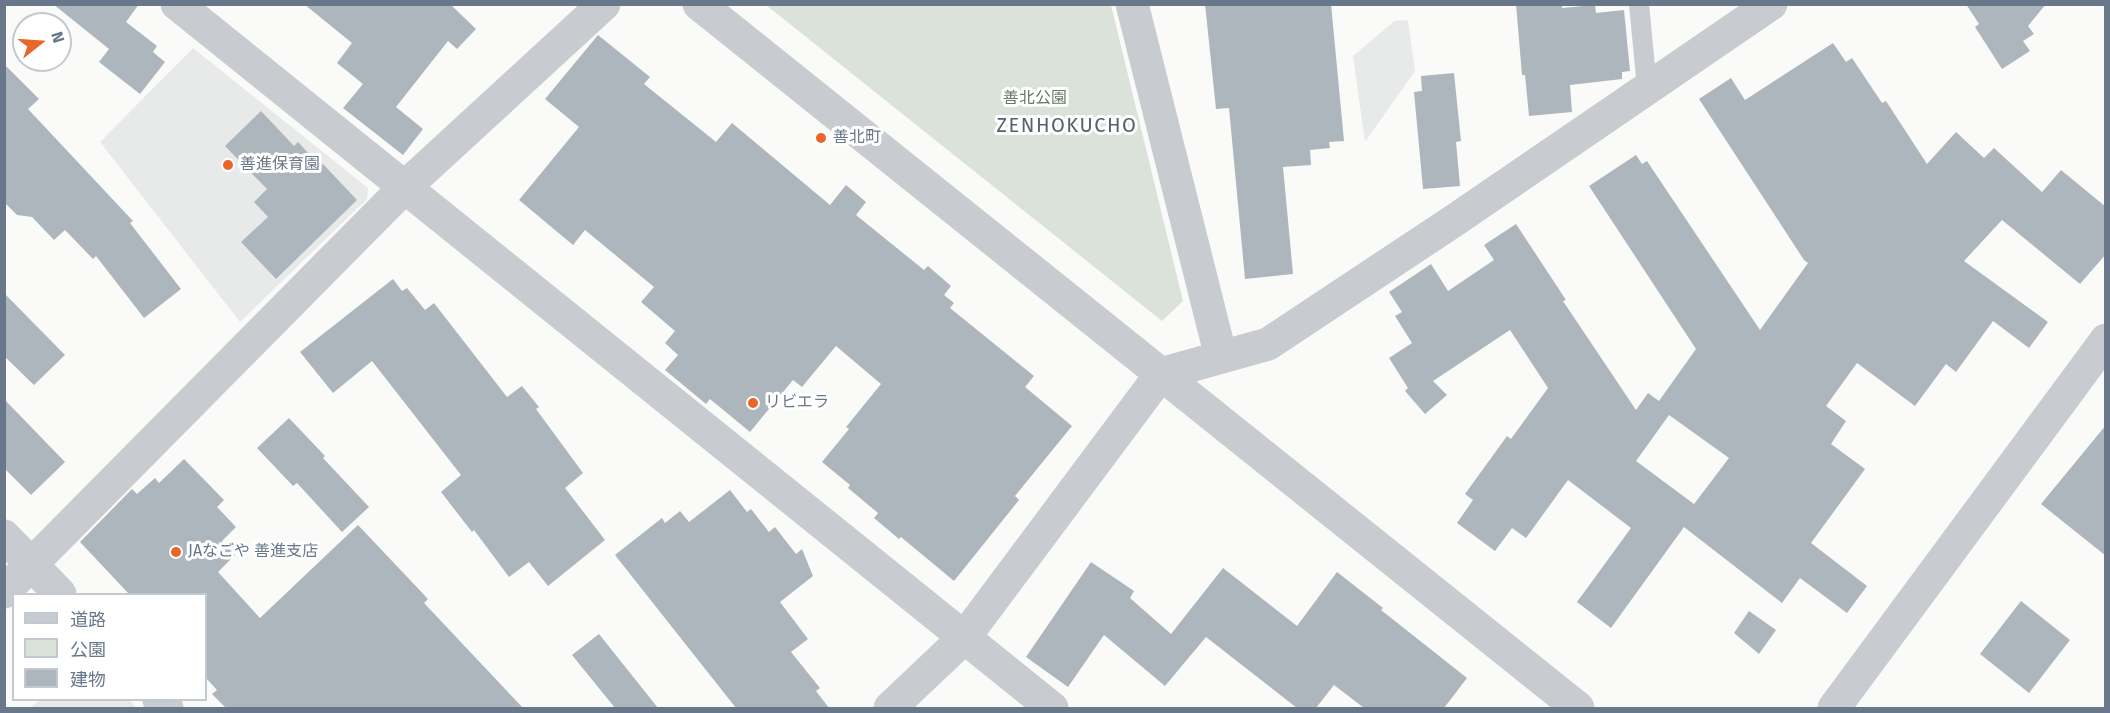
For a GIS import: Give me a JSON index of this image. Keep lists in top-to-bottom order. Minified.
{"districts":["ZENHOKUCHO"],"parks":["善北公園"],"places":["善北町","善進保育園","リビエラ","JAなごや 善進支店"],"legend":["道路","公園","建物"],"north":"right"}
